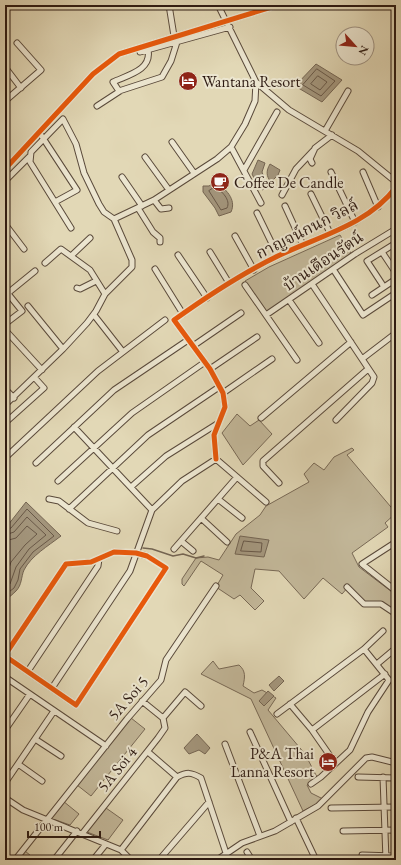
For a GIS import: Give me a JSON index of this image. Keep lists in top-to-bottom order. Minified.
{"streets":{"street":["กาญจน์กนก วิลล์","บ้านเดือนรัตน์","5A Soi 5","5A Soi 4"]},"places":{"hotel":["Wantana Resort","P&A Thai Lanna Resort"],"cafe":["Coffee De Candle"]},"scale_bar":"100 m","north":"bottom right"}
